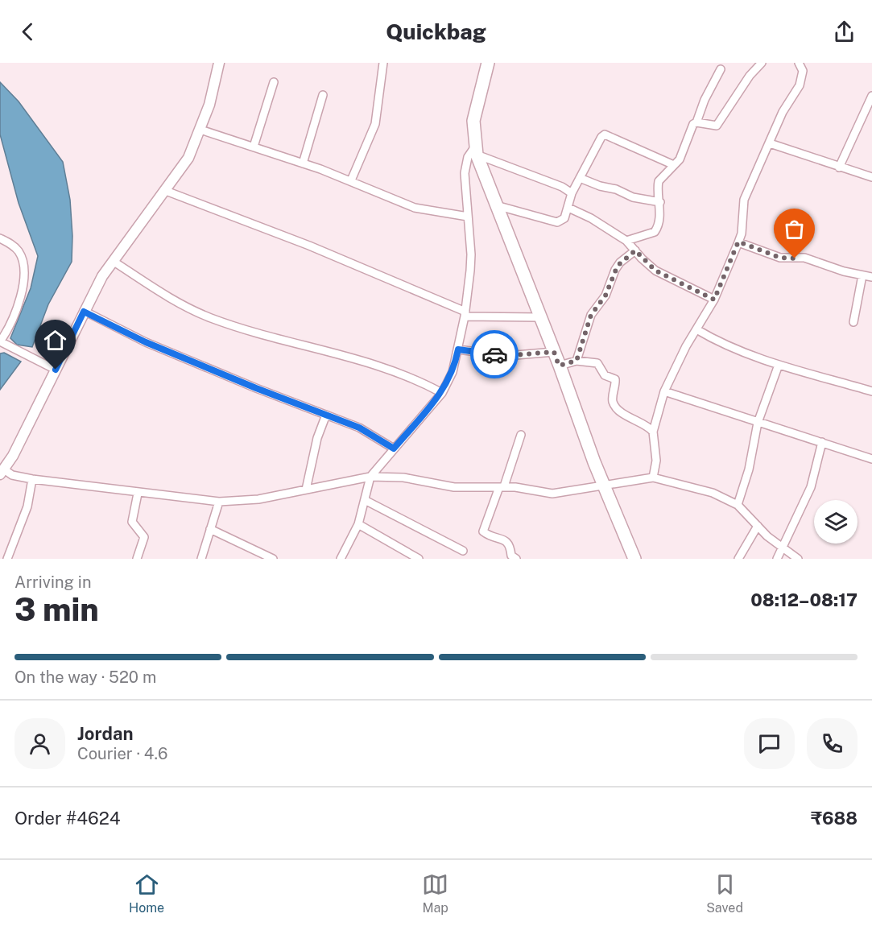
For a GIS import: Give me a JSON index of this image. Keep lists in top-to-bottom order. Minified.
{"page":{"header":"Quickbag","heading":["3 min","Arriving in","08:12–08:17"],"panel":["Jordan","Courier · 4.6","Order #4624","₹688"],"bar":"On the way · 520 m","tabs":["Home","Map","Saved"]}}
